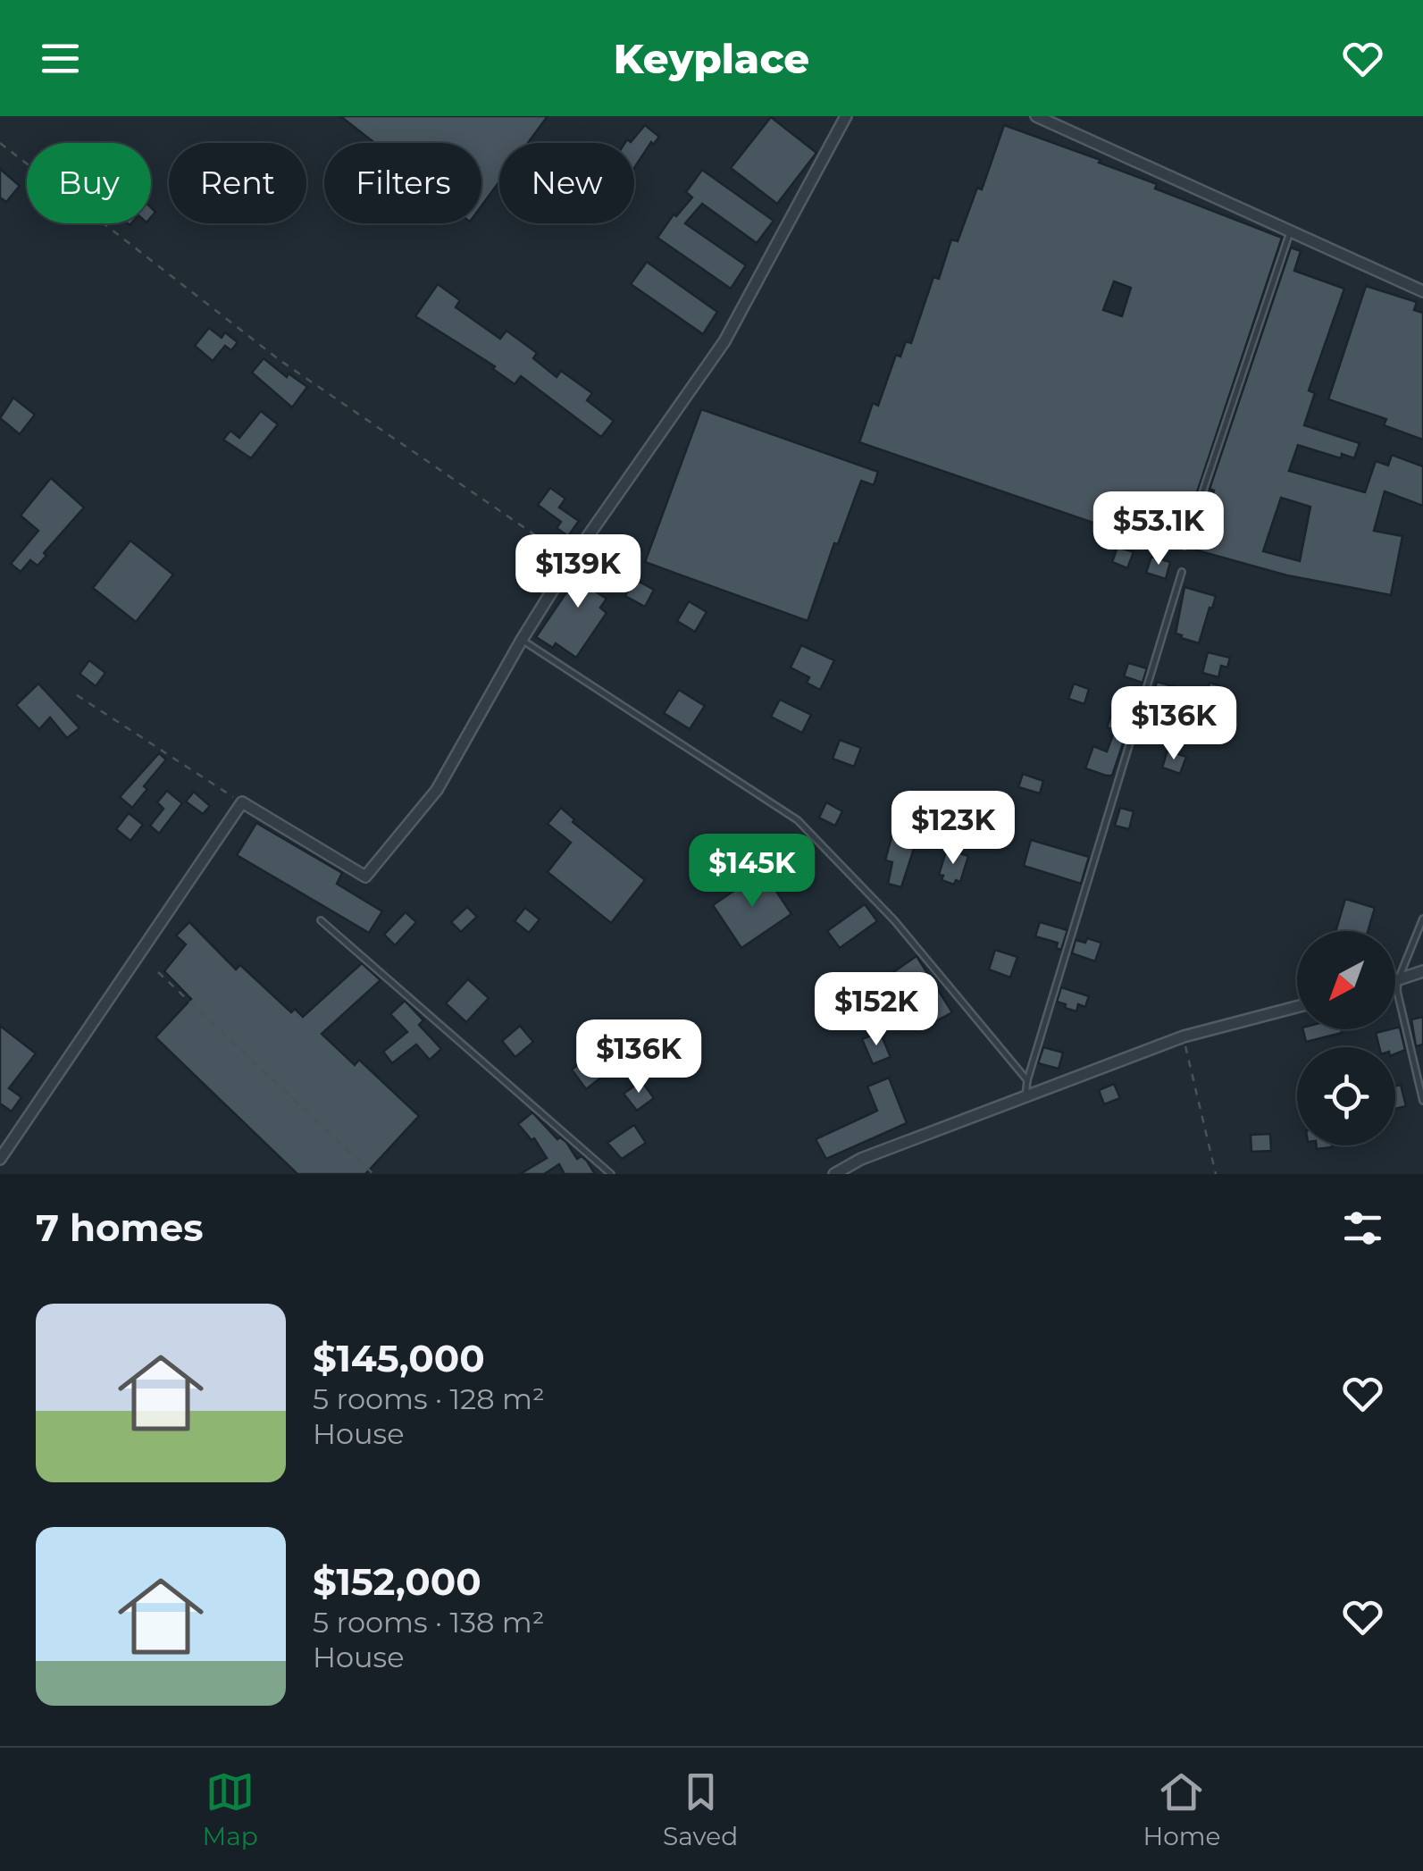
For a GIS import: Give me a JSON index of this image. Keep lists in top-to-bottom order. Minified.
{"north":"bottom left","page":{"header":"Keyplace","chip":["Buy","Rent","Filters","New"],"price":["$53.1K","$139K","$136K","$123K","$145K","$152K","$136K"],"heading":"7 homes","list":[{"name":"$145,000","note":"5 rooms · 128 m² · House"},{"name":"$152,000","note":"5 rooms · 138 m² · House"}],"tabs":["Map","Saved","Home"]}}
